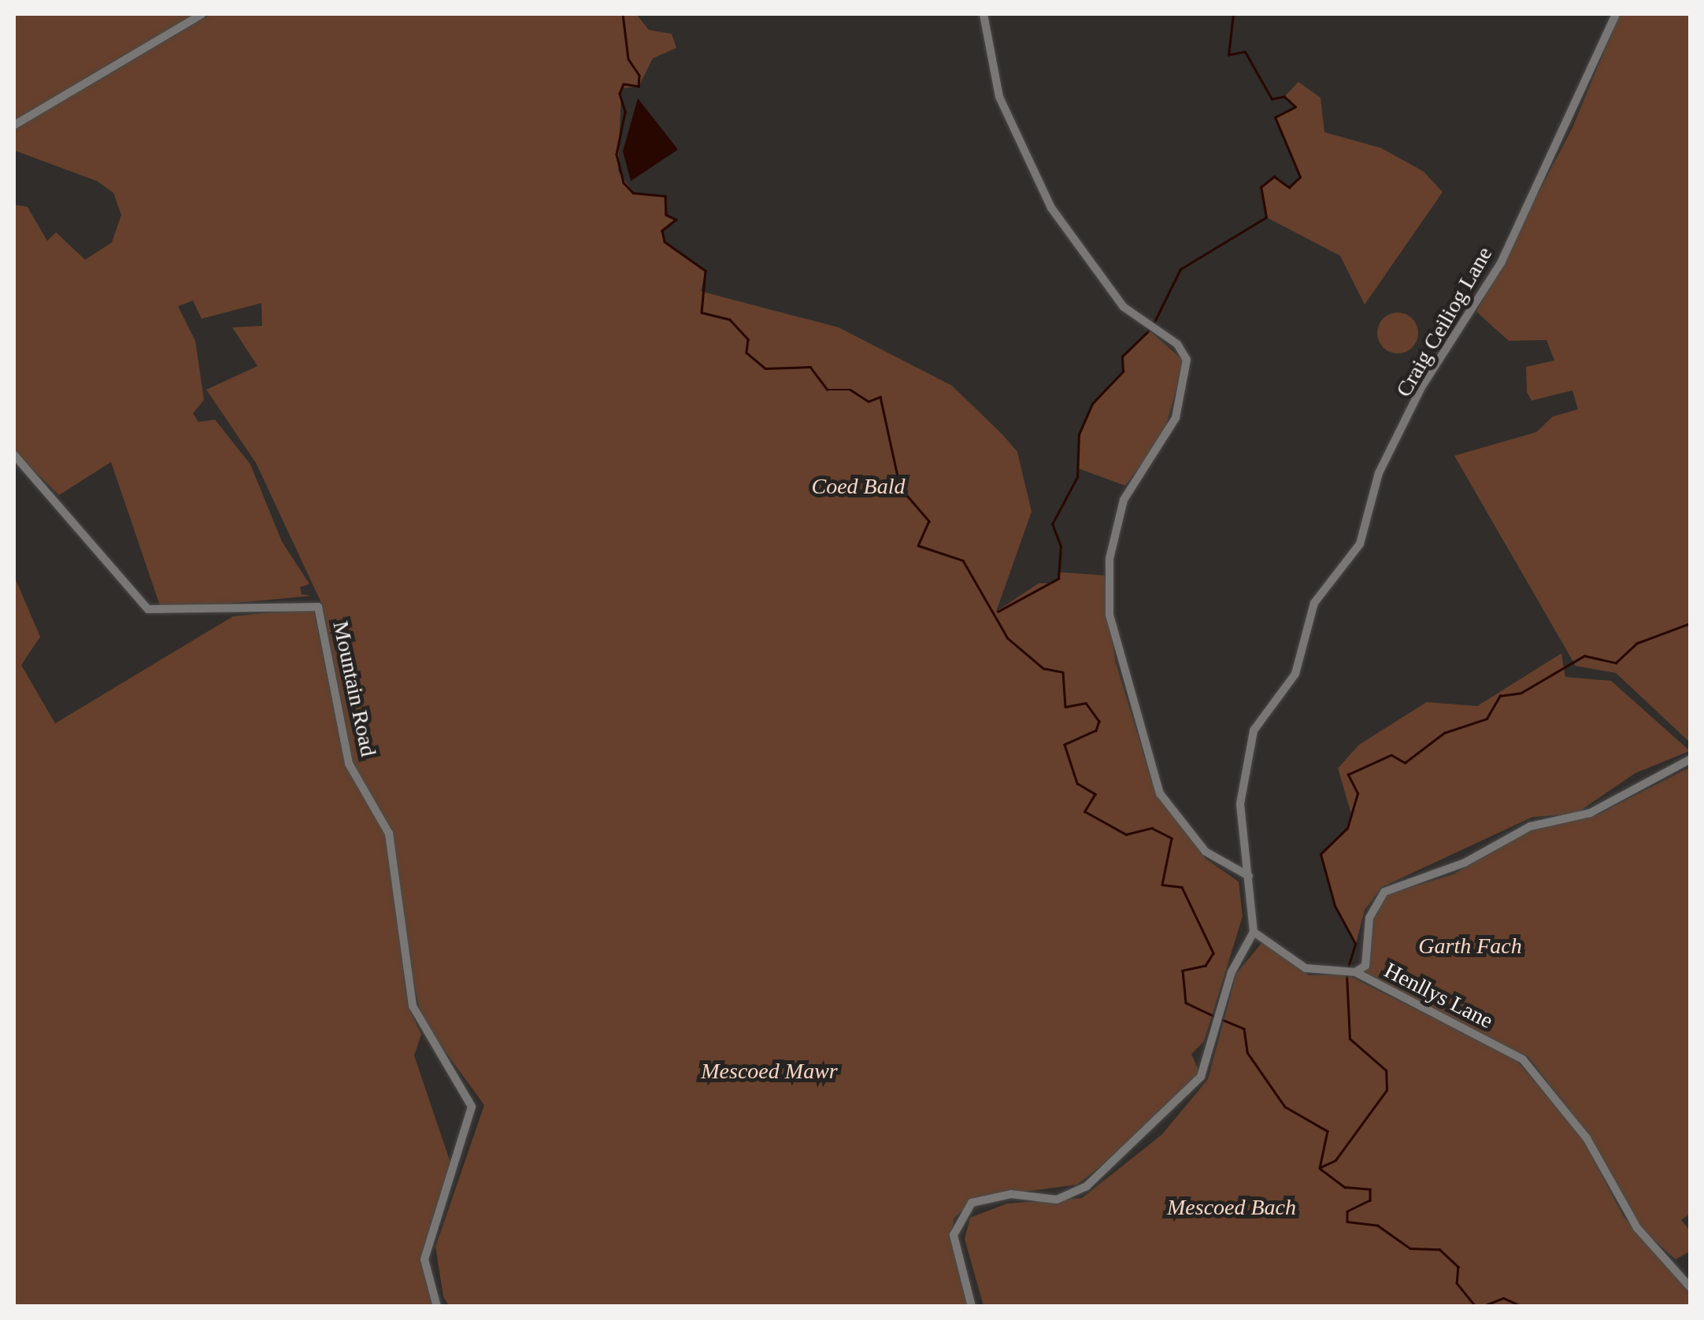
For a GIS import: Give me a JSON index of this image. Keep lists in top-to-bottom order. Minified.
{"streets":{"street":["Craig Ceiliog Lane","Mountain Road","Henllys Lane"]},"crossings":[["Craig Ceiliog Lane","Henllys Lane"]],"parks":["Coed Bald","Garth Fach","Mescoed Mawr","Mescoed Bach"]}
